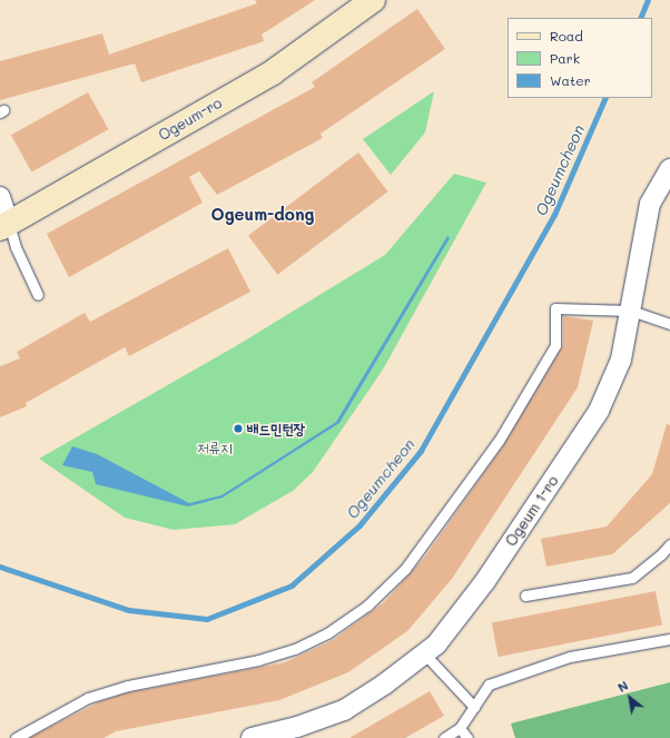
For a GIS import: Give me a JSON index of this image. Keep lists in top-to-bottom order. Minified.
{"streets":{"street":["Ogeum-ro","Ogeum 1-ro"]},"districts":["Ogeum-dong"],"water":["Ogeumcheon"],"parks":["저류지"],"places":["배드민턴장"],"legend":["Road","Park","Water"],"north":"top left"}
